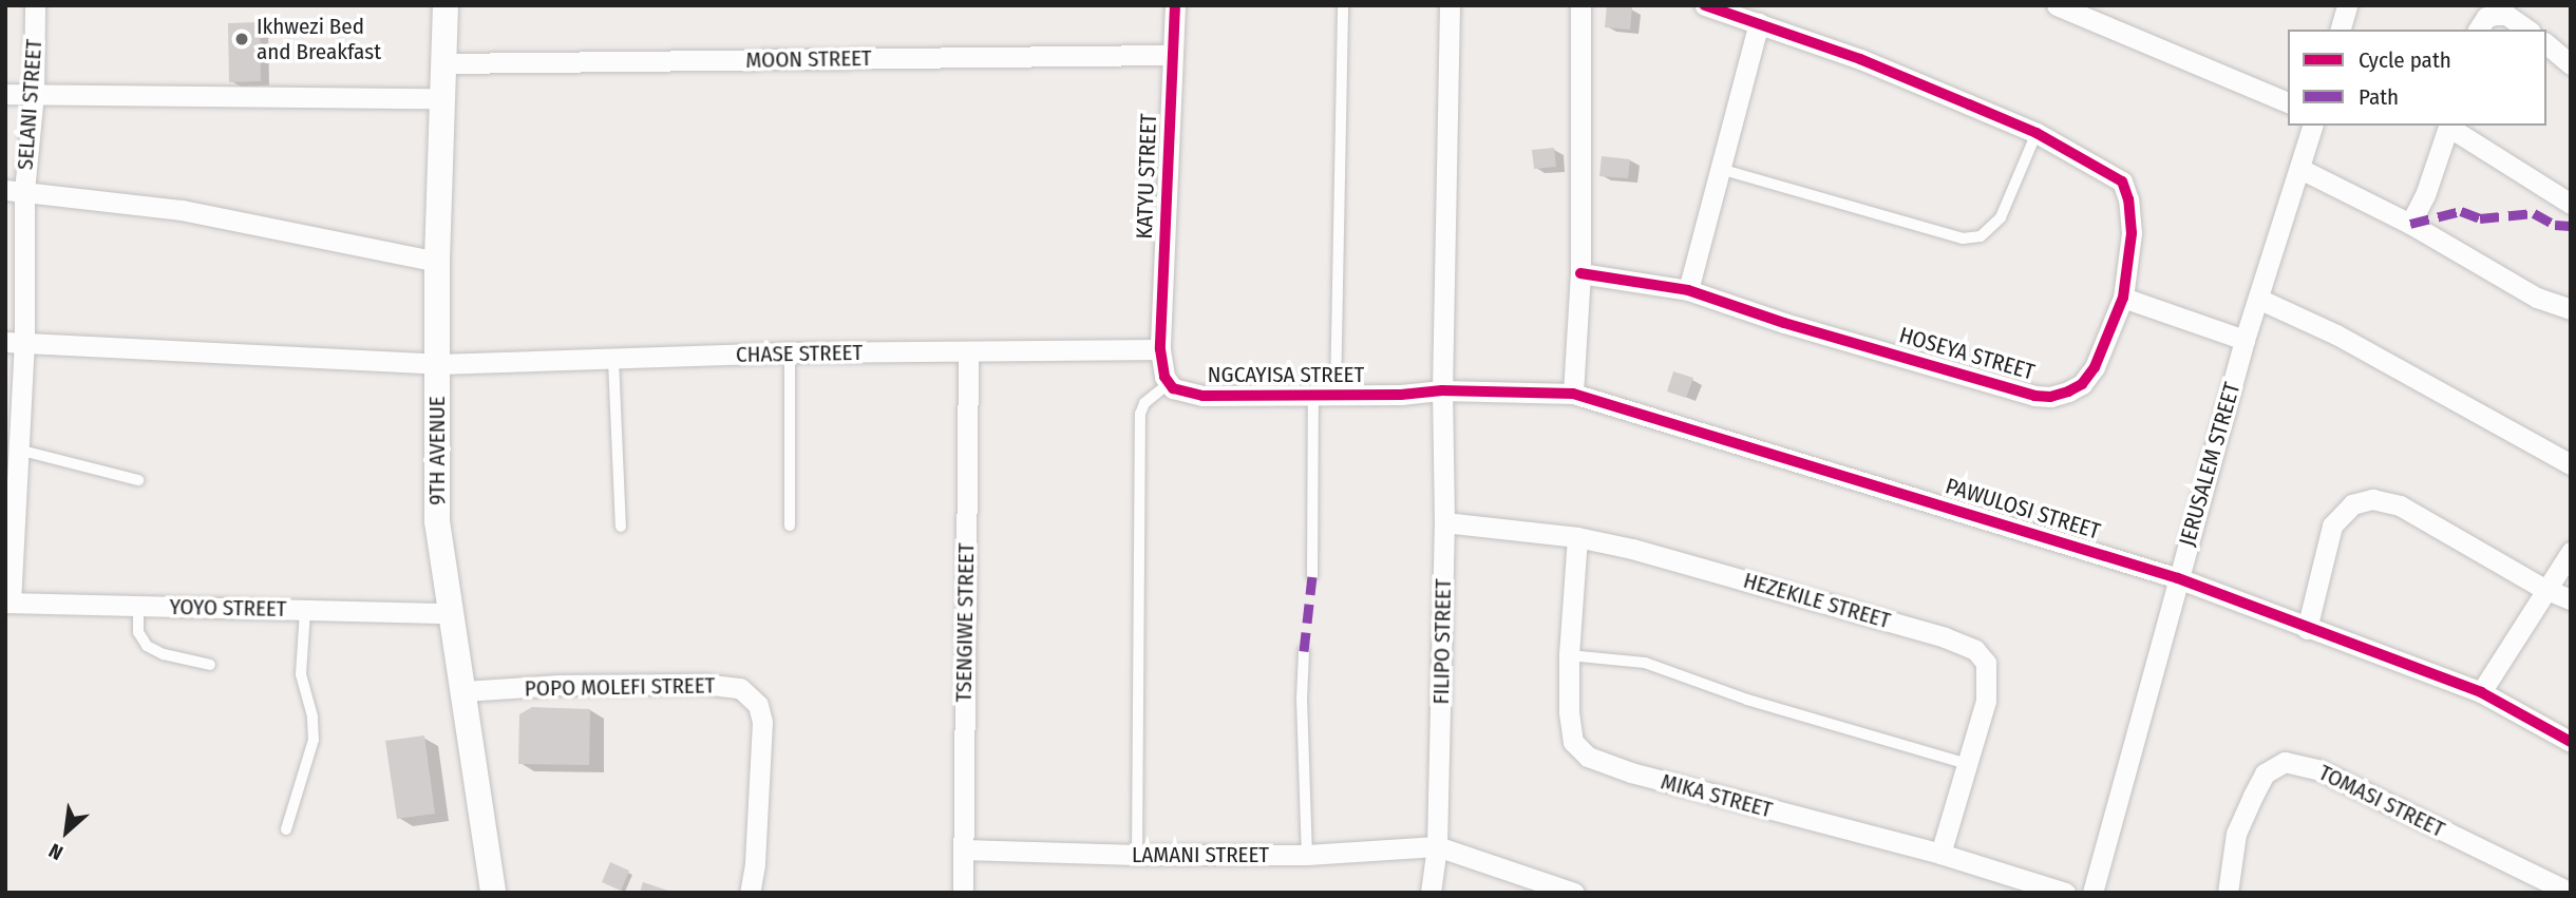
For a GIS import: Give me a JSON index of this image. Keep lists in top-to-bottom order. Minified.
{"streets":{"street":["MOON STREET","SELANI STREET","KATYU STREET","CHASE STREET","HOSEYA STREET","NGCAYISA STREET","9TH AVENUE","JERUSALEM STREET","PAWULOSI STREET","HEZEKILE STREET","YOYO STREET","TSENGIWE STREET","FILIPO STREET","POPO MOLEFI STREET","MIKA STREET","TOMASI STREET","LAMANI STREET"]},"crossings":[["MOON STREET","KATYU STREET"],["MOON STREET","9TH AVENUE"],["SELANI STREET","CHASE STREET"],["SELANI STREET","YOYO STREET"],["KATYU STREET","CHASE STREET"],["CHASE STREET","9TH AVENUE"],["CHASE STREET","TSENGIWE STREET"],["NGCAYISA STREET","PAWULOSI STREET"],["NGCAYISA STREET","FILIPO STREET"],["9TH AVENUE","YOYO STREET"],["9TH AVENUE","POPO MOLEFI STREET"],["JERUSALEM STREET","PAWULOSI STREET"],["PAWULOSI STREET","FILIPO STREET"],["HEZEKILE STREET","FILIPO STREET"],["HEZEKILE STREET","MIKA STREET"],["TSENGIWE STREET","LAMANI STREET"],["FILIPO STREET","LAMANI STREET"]],"places":["Ikhwezi Bed and Breakfast"],"legend":["Cycle path","Path"],"north":"bottom left"}
